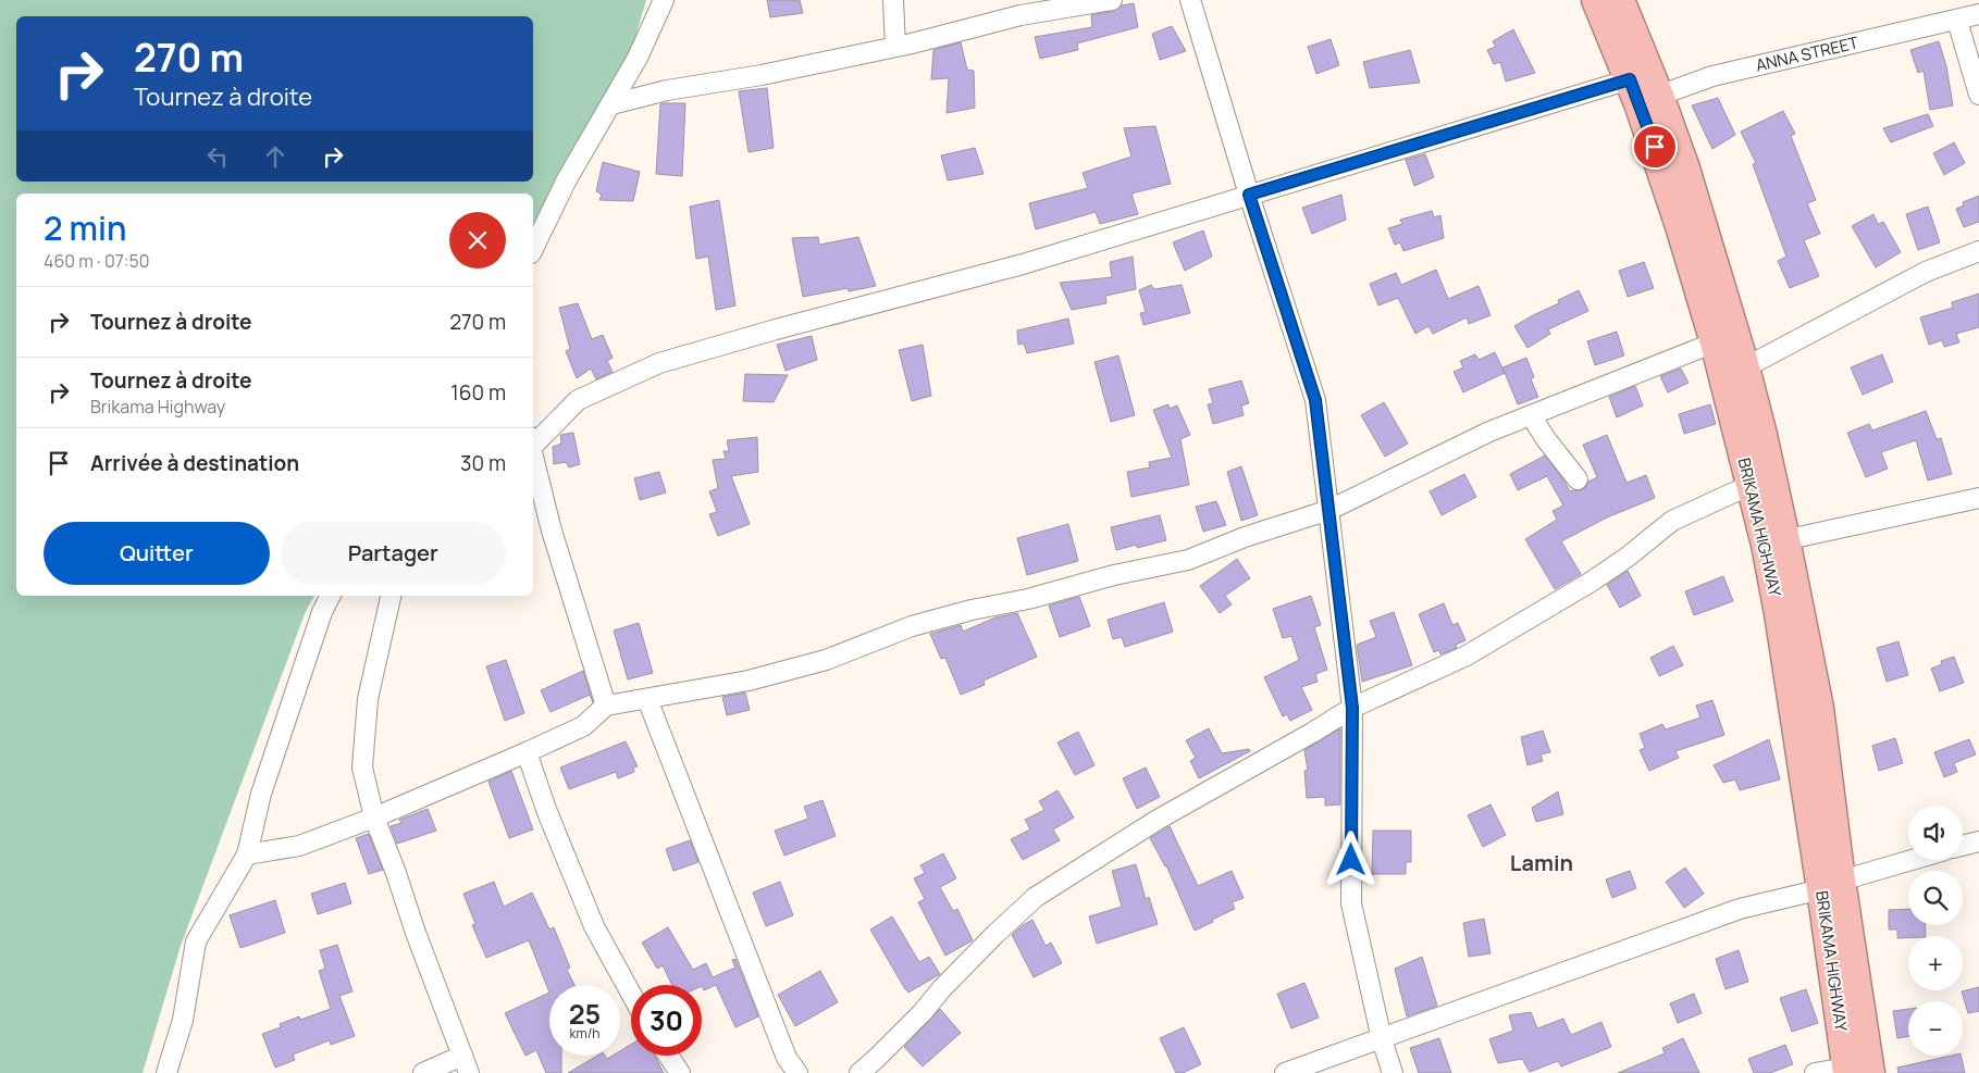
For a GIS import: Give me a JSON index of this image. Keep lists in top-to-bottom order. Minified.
{"streets":{"highway":["BRIKAMA HIGHWAY"],"street":["ANNA STREET"]},"crossings":[["ANNA STREET","BRIKAMA HIGHWAY"]],"districts":["Lamin"],"page":{"turn":["270 m","Tournez à droite"],"heading":["2 min","460 m · 07:50"],"list":[{"name":"Tournez à droite","value":"270 m"},{"name":"Tournez à droite","note":"Brikama Highway","value":"160 m"},{"name":"Arrivée à destination","value":"30 m"}],"buttons":["Quitter","Partager"],"map_buttons":["+","−"],"speed":"25 km/h","limit":"30"}}
